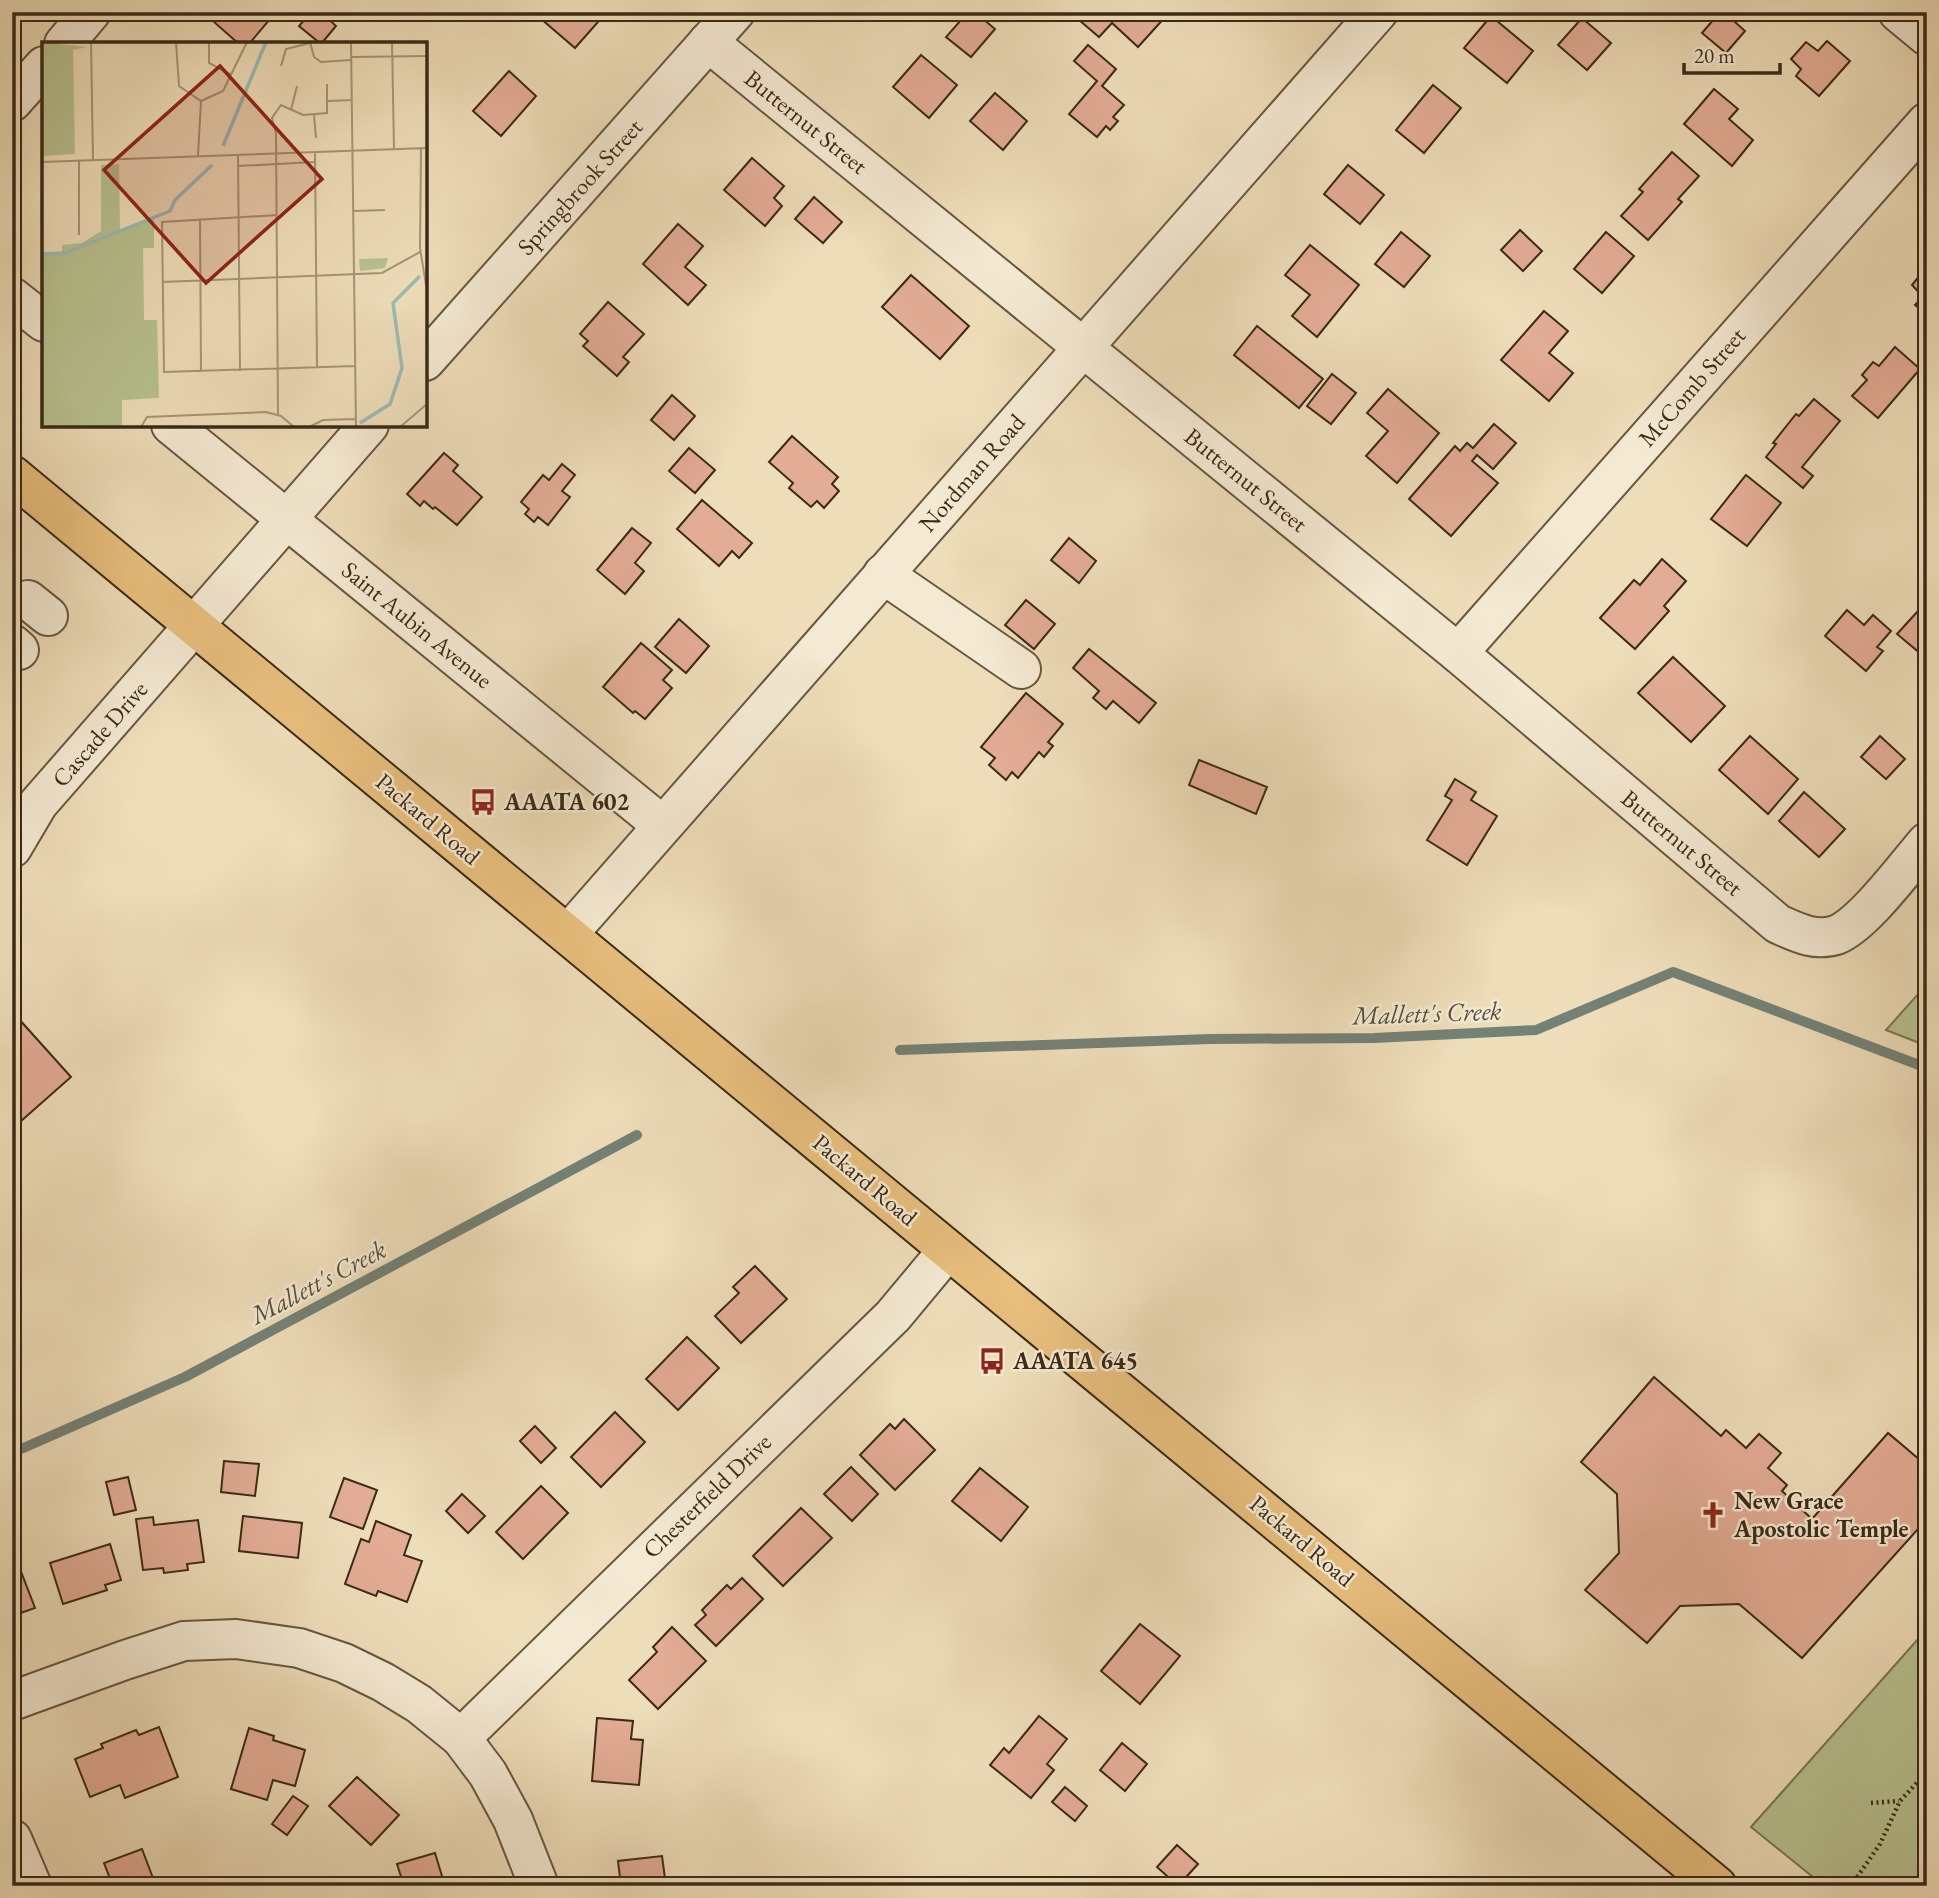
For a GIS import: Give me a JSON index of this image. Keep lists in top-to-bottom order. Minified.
{"streets":{"main road":["Packard Road"],"street":["Butternut Street","Springbrook Street","McComb Street","Nordman Road","Saint Aubin Avenue","Cascade Drive","Chesterfield Drive"]},"crossings":[["Butternut Street","Springbrook Street"],["Butternut Street","McComb Street"],["Butternut Street","Nordman Road"],["Nordman Road","Saint Aubin Avenue"],["Nordman Road","Packard Road"],["Cascade Drive","Packard Road"],["Packard Road","Chesterfield Drive"]],"water":["Mallett's Creek"],"places":{"bus stop":["AAATA 602","AAATA 645"],"church":["New Grace Apostolic Temple"]},"scale_bar":"20 m"}
